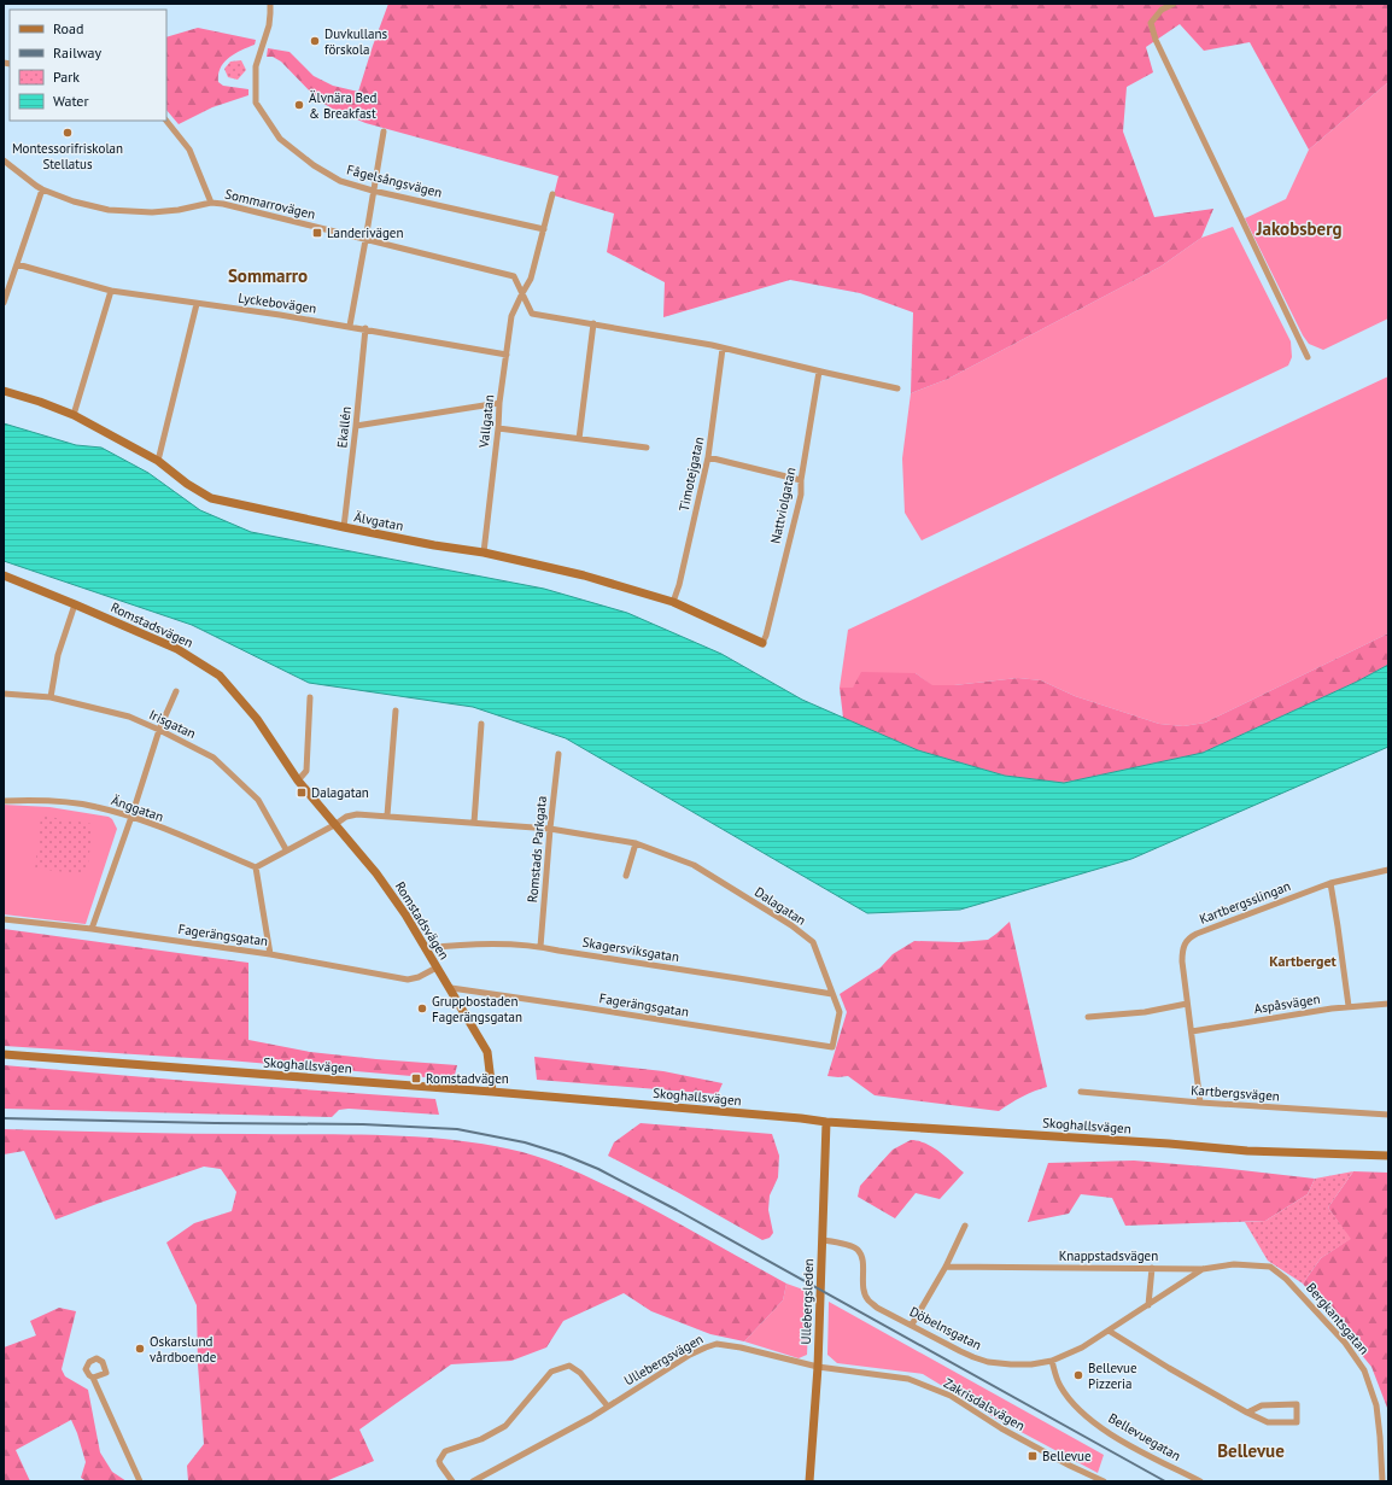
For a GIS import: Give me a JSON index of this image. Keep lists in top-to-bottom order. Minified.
{"streets":{"main road":["Älvgatan","Romstadsvägen","Skoghallsvägen","Ullebergsleden"],"street":["Fågelsångsvägen","Sommarrovägen","Lyckebovägen","Vallgatan","Ekallén","Timotejgatan","Nattviolgatan","Irisgatan","Änggatan","Romstads Parkgata","Kartbergsslingan","Dalagatan","Fagerängsgatan","Skagersviksgatan","Aspåsvägen","Kartbergsvägen","Knappstadsvägen","Bergkantsgatan","Döbelnsgatan","Ullebergsvägen","Zakrisdalsvägen","Bellevuegatan"]},"crossings":[["Fågelsångsvägen","Vallgatan"],["Sommarrovägen","Vallgatan"],["Sommarrovägen","Timotejgatan"],["Sommarrovägen","Nattviolgatan"],["Lyckebovägen","Vallgatan"],["Lyckebovägen","Ekallén"],["Vallgatan","Älvgatan"],["Ekallén","Älvgatan"],["Timotejgatan","Älvgatan"],["Nattviolgatan","Älvgatan"],["Romstadsvägen","Dalagatan"],["Romstadsvägen","Fagerängsgatan"],["Romstadsvägen","Skagersviksgatan"],["Romstadsvägen","Skoghallsvägen"],["Irisgatan","Dalagatan"],["Änggatan","Dalagatan"],["Romstads Parkgata","Dalagatan"],["Romstads Parkgata","Skagersviksgatan"],["Kartbergsslingan","Aspåsvägen"],["Kartbergsslingan","Kartbergsvägen"],["Dalagatan","Fagerängsgatan"],["Dalagatan","Skagersviksgatan"],["Skoghallsvägen","Ullebergsleden"],["Knappstadsvägen","Bergkantsgatan"],["Knappstadsvägen","Döbelnsgatan"],["Ullebergsleden","Döbelnsgatan"],["Ullebergsleden","Ullebergsvägen"],["Ullebergsleden","Zakrisdalsvägen"],["Döbelnsgatan","Bellevuegatan"],["Ullebergsvägen","Zakrisdalsvägen"]],"districts":["Jakobsberg","Sommarro","Kartberget","Bellevue"],"places":{"other":["Duvkullans förskola","Älvnära Bed & Breakfast","Montessorifriskolan Stellatus","Gruppbostaden Fagerängsgatan","Oskarslund vårdboende","Bellevue Pizzeria"],"transit":["Landerivägen","Dalagatan","Romstadvägen","Bellevue"]},"legend":["Road","Railway","Park","Water"]}
